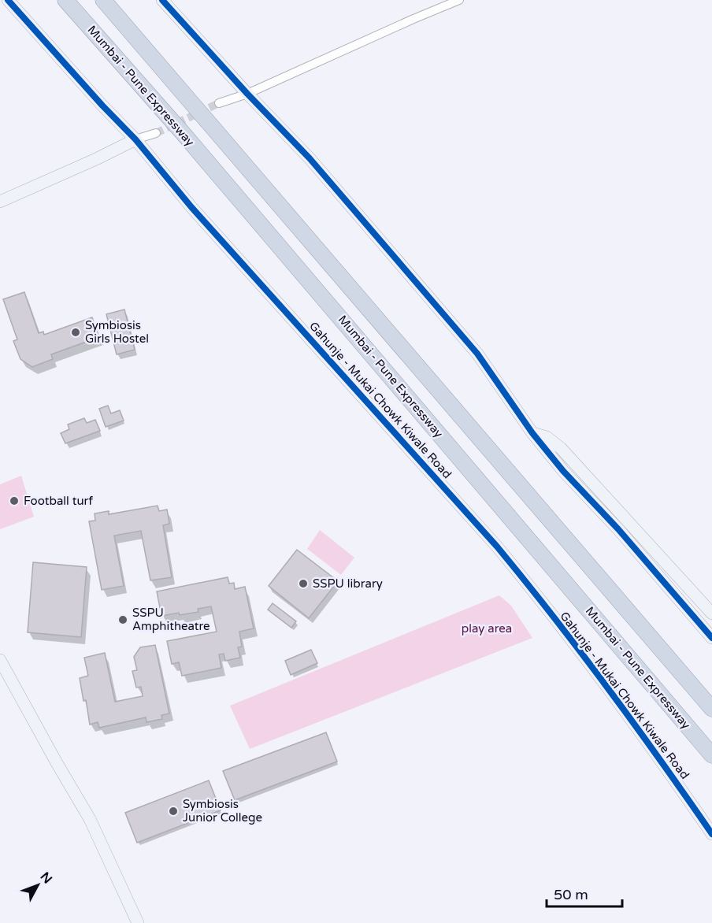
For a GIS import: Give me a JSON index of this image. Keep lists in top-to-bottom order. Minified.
{"streets":{"highway":["Mumbai - Pune Expressway"],"street":["Gahunje - Mukai Chowk Kiwale Road"]},"parks":["play area"],"places":["Symbiosis Girls Hostel","Football turf","SSPU library","SSPU Amphitheatre","Symbiosis Junior College"],"scale_bar":"50 m","north":"top right"}
